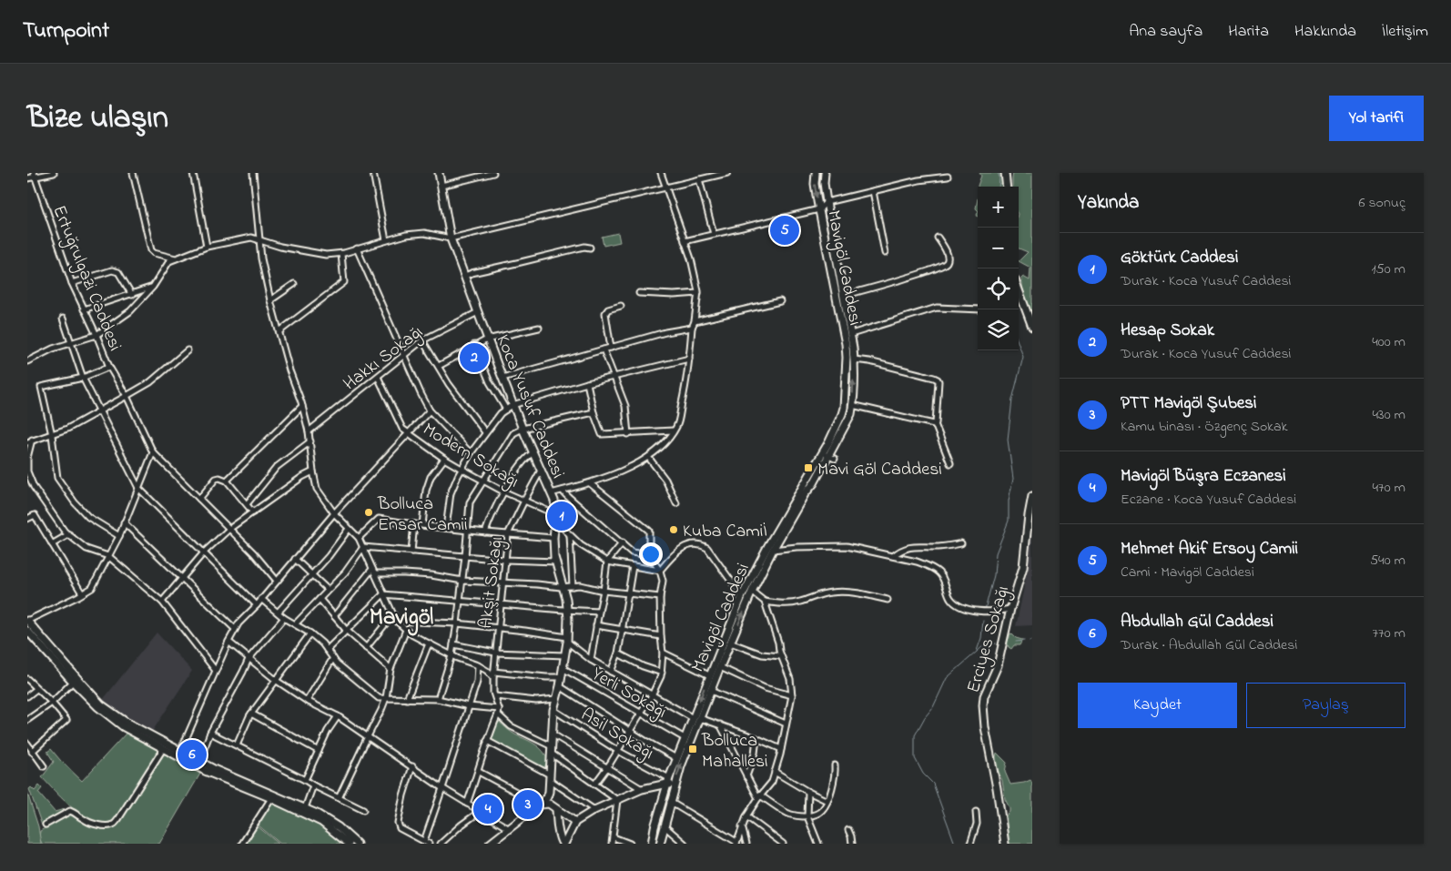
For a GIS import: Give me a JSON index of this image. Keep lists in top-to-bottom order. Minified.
{"streets":{"street":["Mavigöl Caddesi","Ertuğrulgazi Caddesi","Hakkı Sokağı","Koca Yusuf Caddesi","Modern Sokağı","Akşit Sokağı","Erciyes Sokağı","Yerli Sokağı","Asil Sokağı"]},"crossings":[["Mavigöl Caddesi","Yerli Sokağı"],["Mavigöl Caddesi","Asil Sokağı"],["Hakkı Sokağı","Koca Yusuf Caddesi"],["Hakkı Sokağı","Modern Sokağı"],["Koca Yusuf Caddesi","Modern Sokağı"],["Koca Yusuf Caddesi","Akşit Sokağı"],["Koca Yusuf Caddesi","Yerli Sokağı"],["Koca Yusuf Caddesi","Asil Sokağı"],["Modern Sokağı","Akşit Sokağı"]],"districts":["Mavigöl"],"places":{"transit":["Mavi Göl Caddesi","Bolluca Mahallesi"],"other":["Bolluca Ensar Camii","Kuba Camiİ"]},"page":{"header":"Turnpoint","nav":["Ana sayfa","Harita","Hakkında","İletişim"],"title":"Bize ulaşın","buttons":["Yol tarifi",["Kaydet","Paylaş"]],"heading":["Yakında","6 sonuç"],"map_buttons":["+","−"],"pins":["5","2","1","6","3","4"],"list":[{"mark":"1","name":"Göktürk Caddesi","note":"Durak · Koca Yusuf Caddesi","value":"150 m"},{"mark":"2","name":"Hesap Sokak","note":"Durak · Koca Yusuf Caddesi","value":"400 m"},{"mark":"3","name":"PTT Mavigöl Şubesi","note":"Kamu binası · Özgenç Sokak","value":"430 m"},{"mark":"4","name":"Mavigöl Büşra Eczanesi","note":"Eczane · Koca Yusuf Caddesi","value":"470 m"},{"mark":"5","name":"Mehmet Akif Ersoy Camii","note":"Cami · Mavigöl Caddesi","value":"540 m"},{"mark":"6","name":"Abdullah Gül Caddesi","note":"Durak · Abdullah Gül Caddesi","value":"770 m"}]}}
